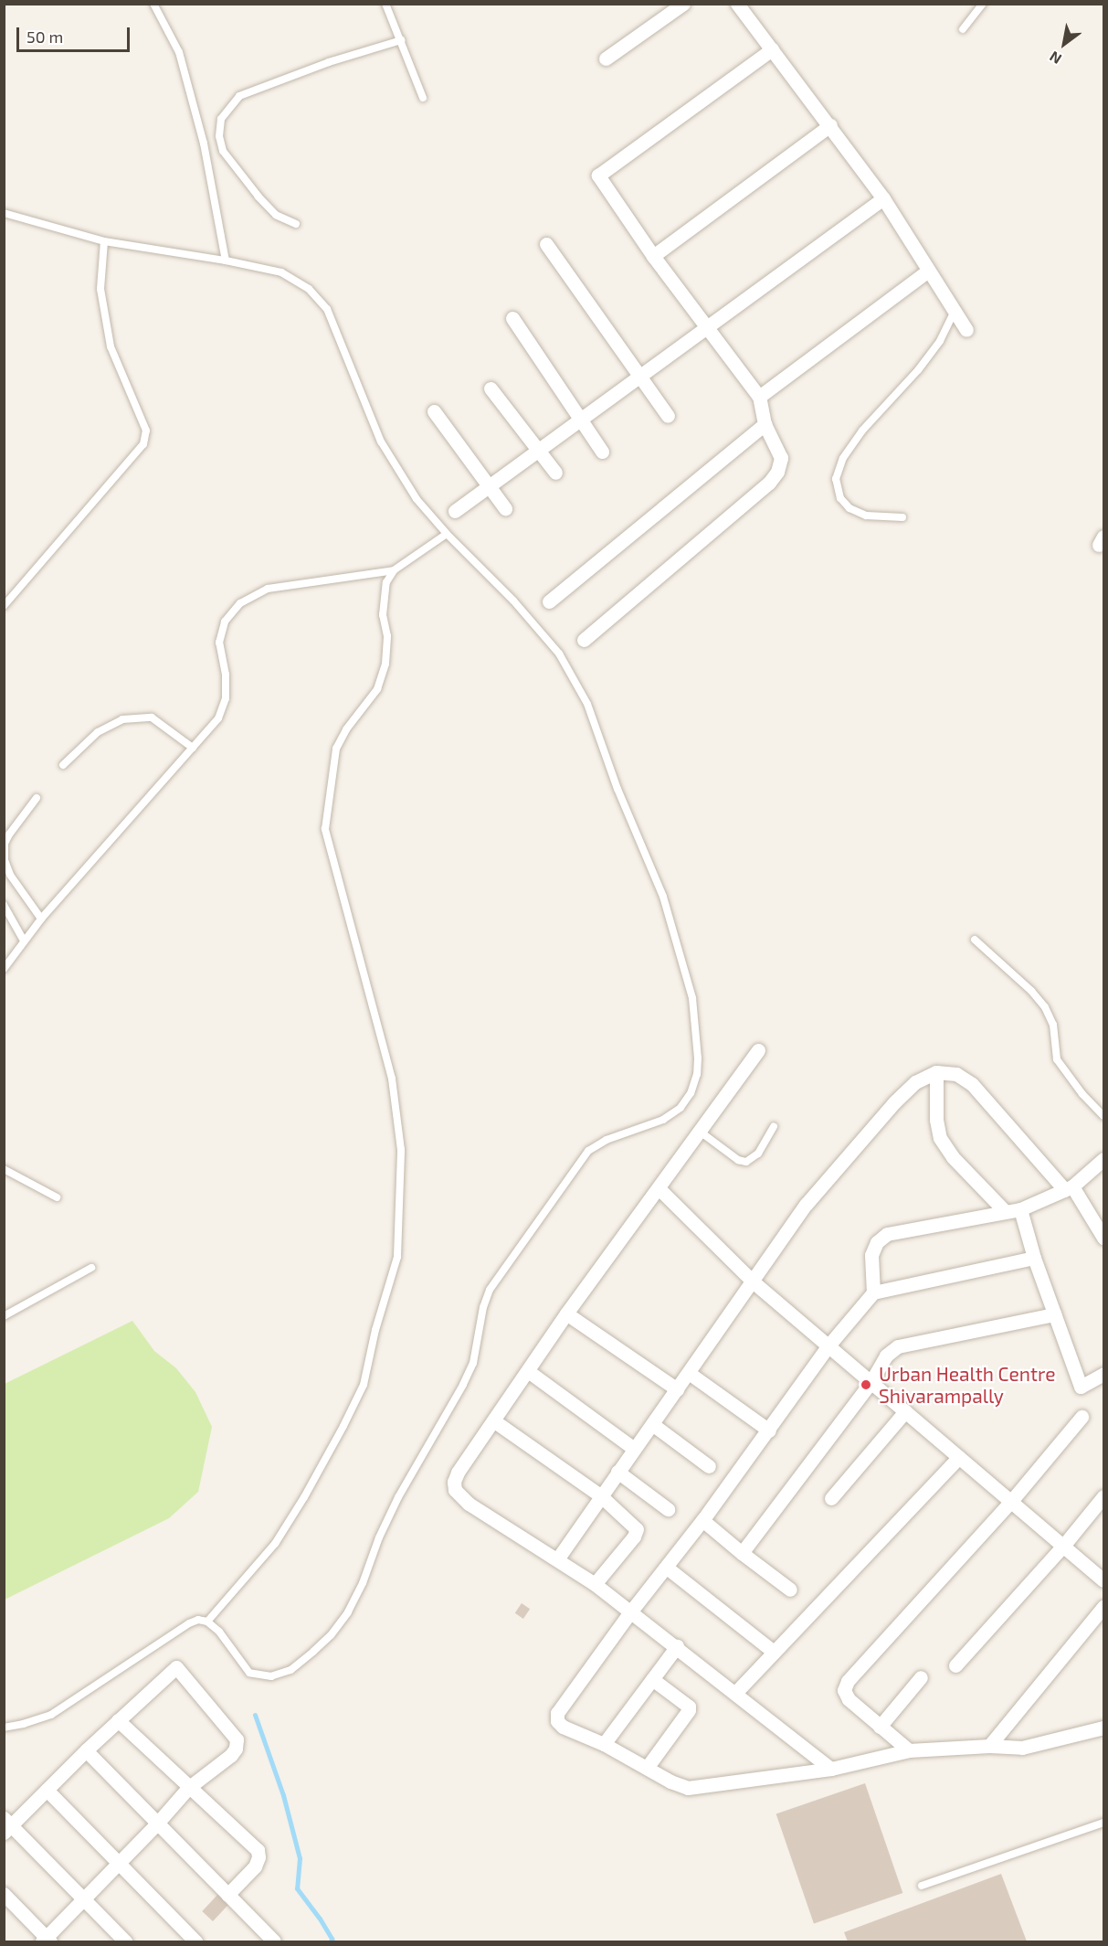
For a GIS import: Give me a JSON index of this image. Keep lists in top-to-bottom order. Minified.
{"places":["Urban Health Centre Shivarampally"],"scale_bar":"50 m","north":"bottom left"}
